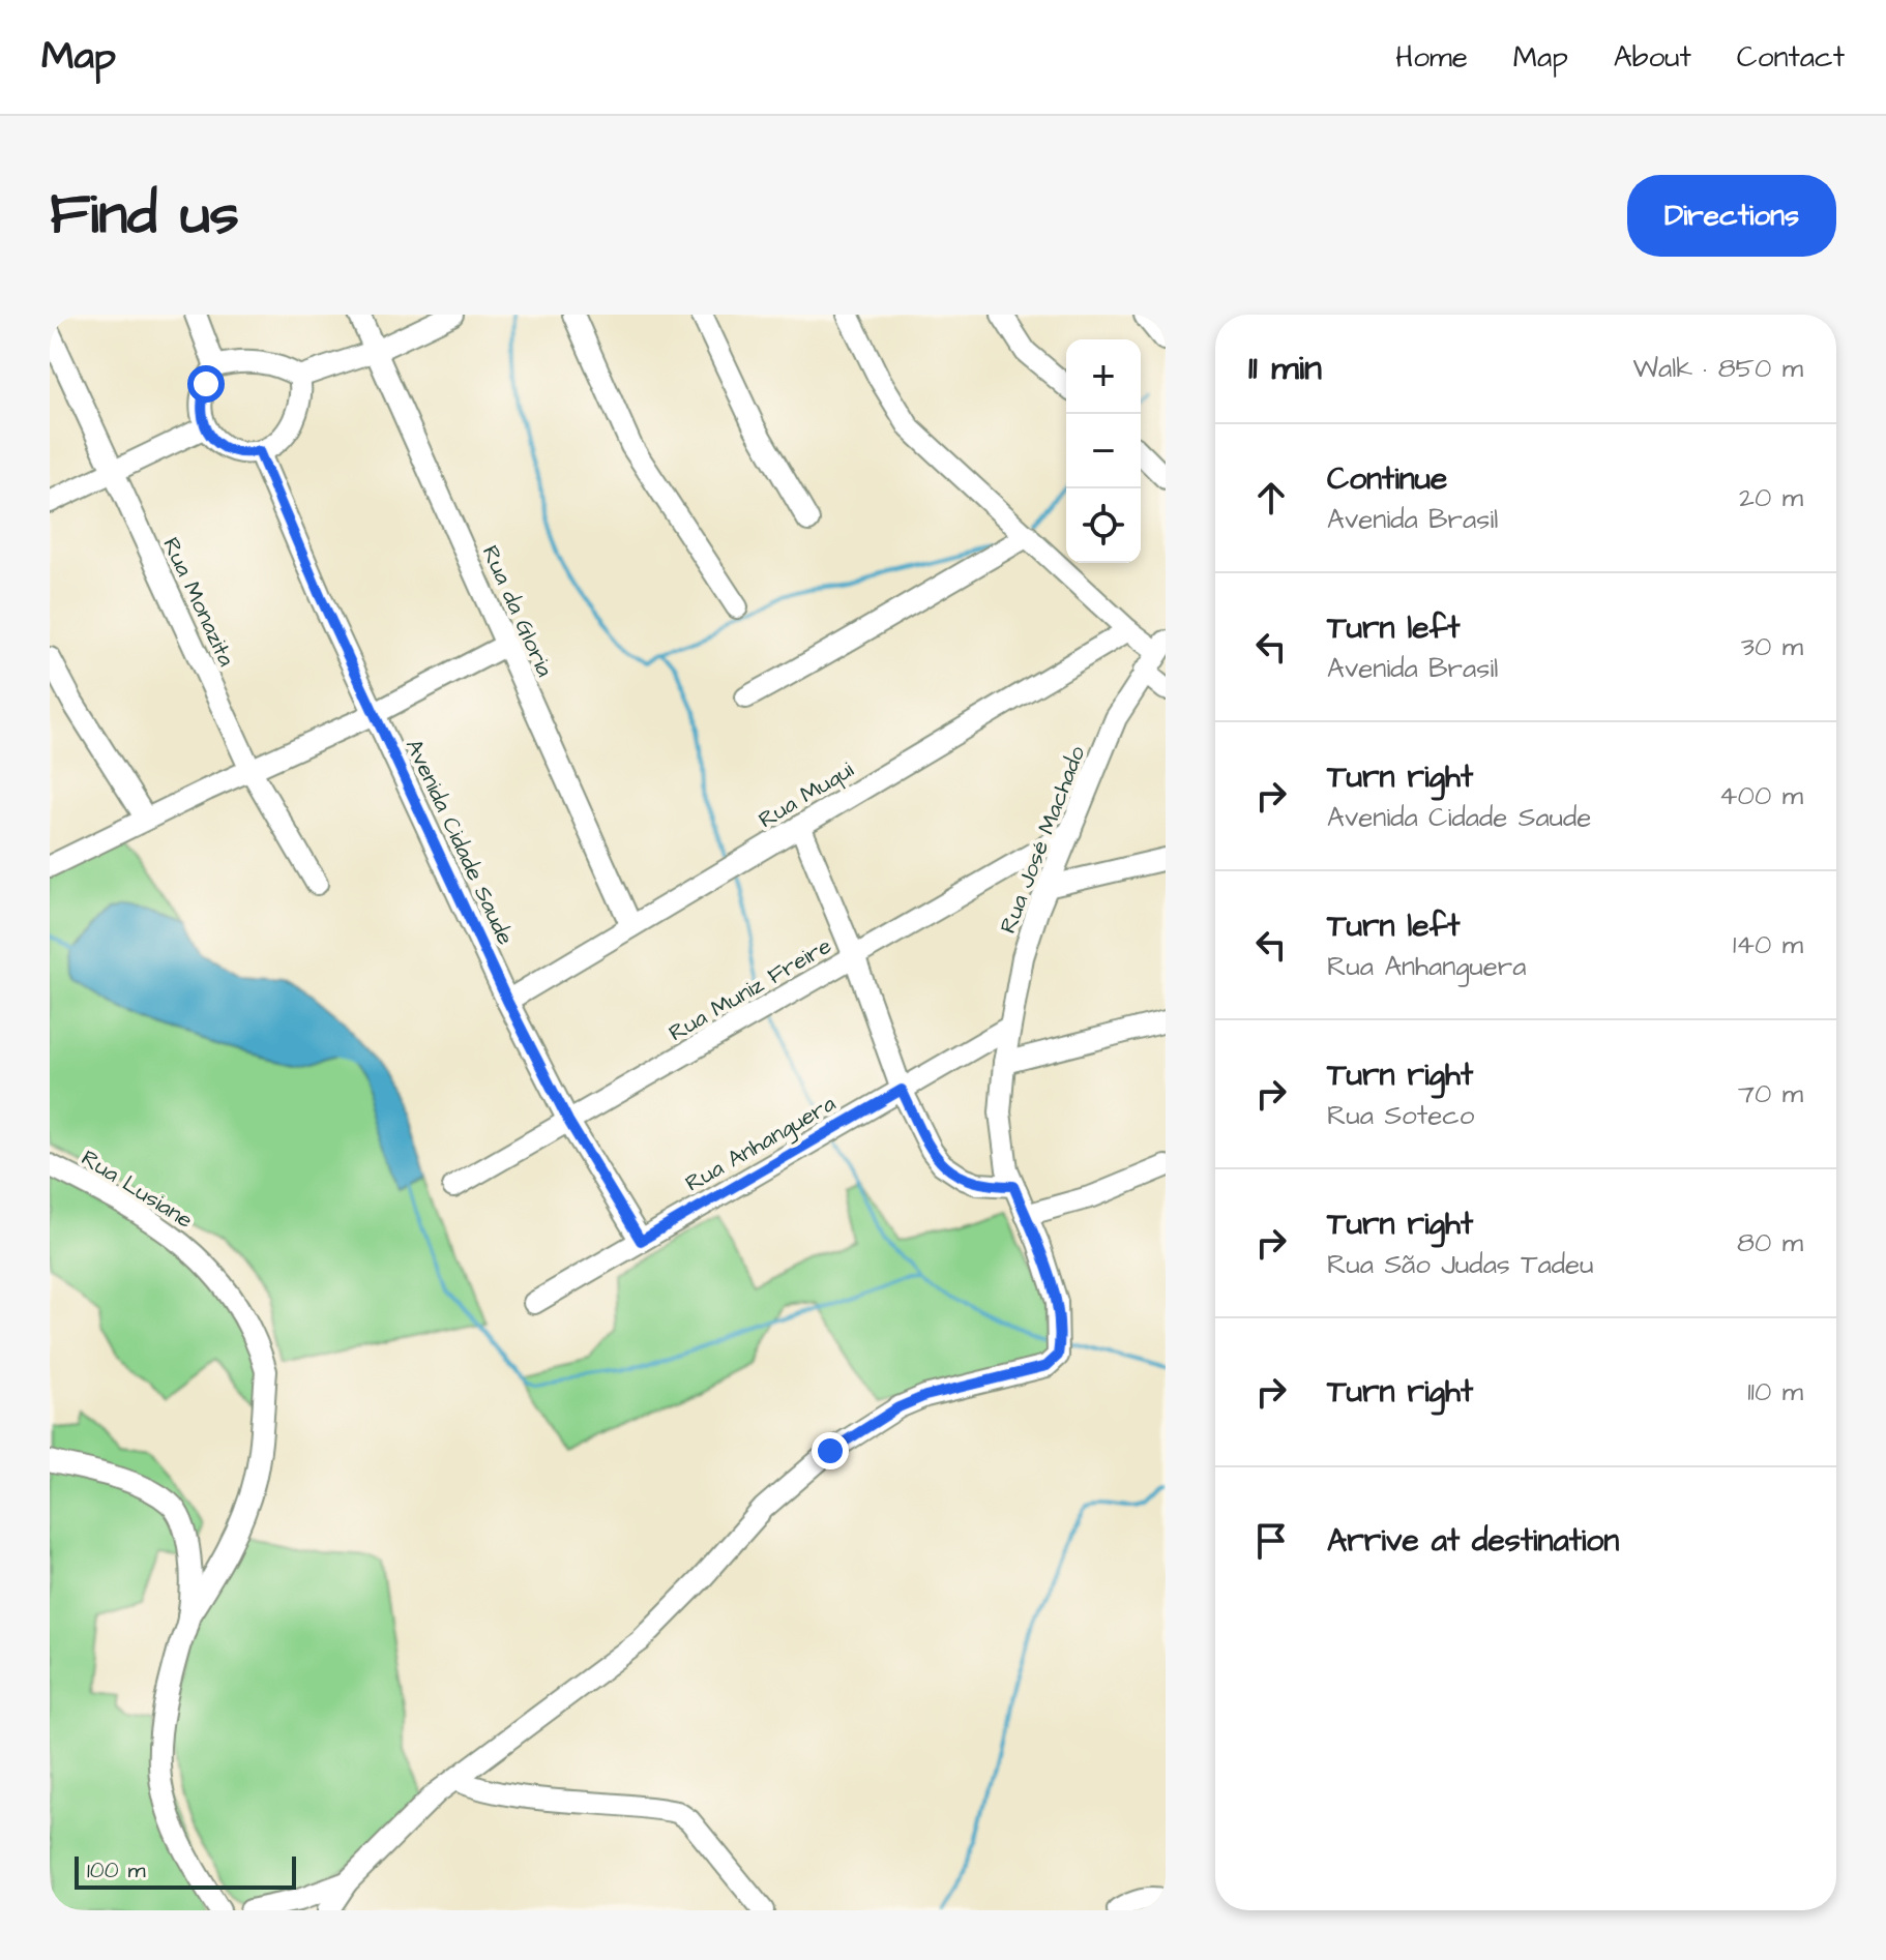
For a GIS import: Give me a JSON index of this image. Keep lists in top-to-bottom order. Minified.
{"streets":{"street":["Rua Monazita","Rua da Gloria","Rua Muqui","Rua José Machado","Avenida Cidade Saude","Rua Muniz Freire","Rua Anhanguera","Rua Lusiane"]},"crossings":[["Rua da Gloria","Rua Muqui"],["Rua Muqui","Avenida Cidade Saude"],["Rua José Machado","Rua Muniz Freire"],["Rua José Machado","Rua Anhanguera"],["Avenida Cidade Saude","Rua Muniz Freire"],["Avenida Cidade Saude","Rua Anhanguera"]],"scale_bar":"100 m","page":{"header":"Map","nav":["Home","Map","About","Contact"],"title":"Find us","buttons":"Directions","heading":["11 min","Walk · 850 m"],"map_buttons":["+","−"],"list":[["Continue","Avenida Brasil","20 m"],["Turn left","Avenida Brasil","30 m"],["Turn right","Avenida Cidade Saude","400 m"],["Turn left","Rua Anhanguera","140 m"],["Turn right","Rua Soteco","70 m"],["Turn right","Rua São Judas Tadeu","80 m"],["Turn right","110 m"],"Arrive at destination"],"scale":"100 m"}}
